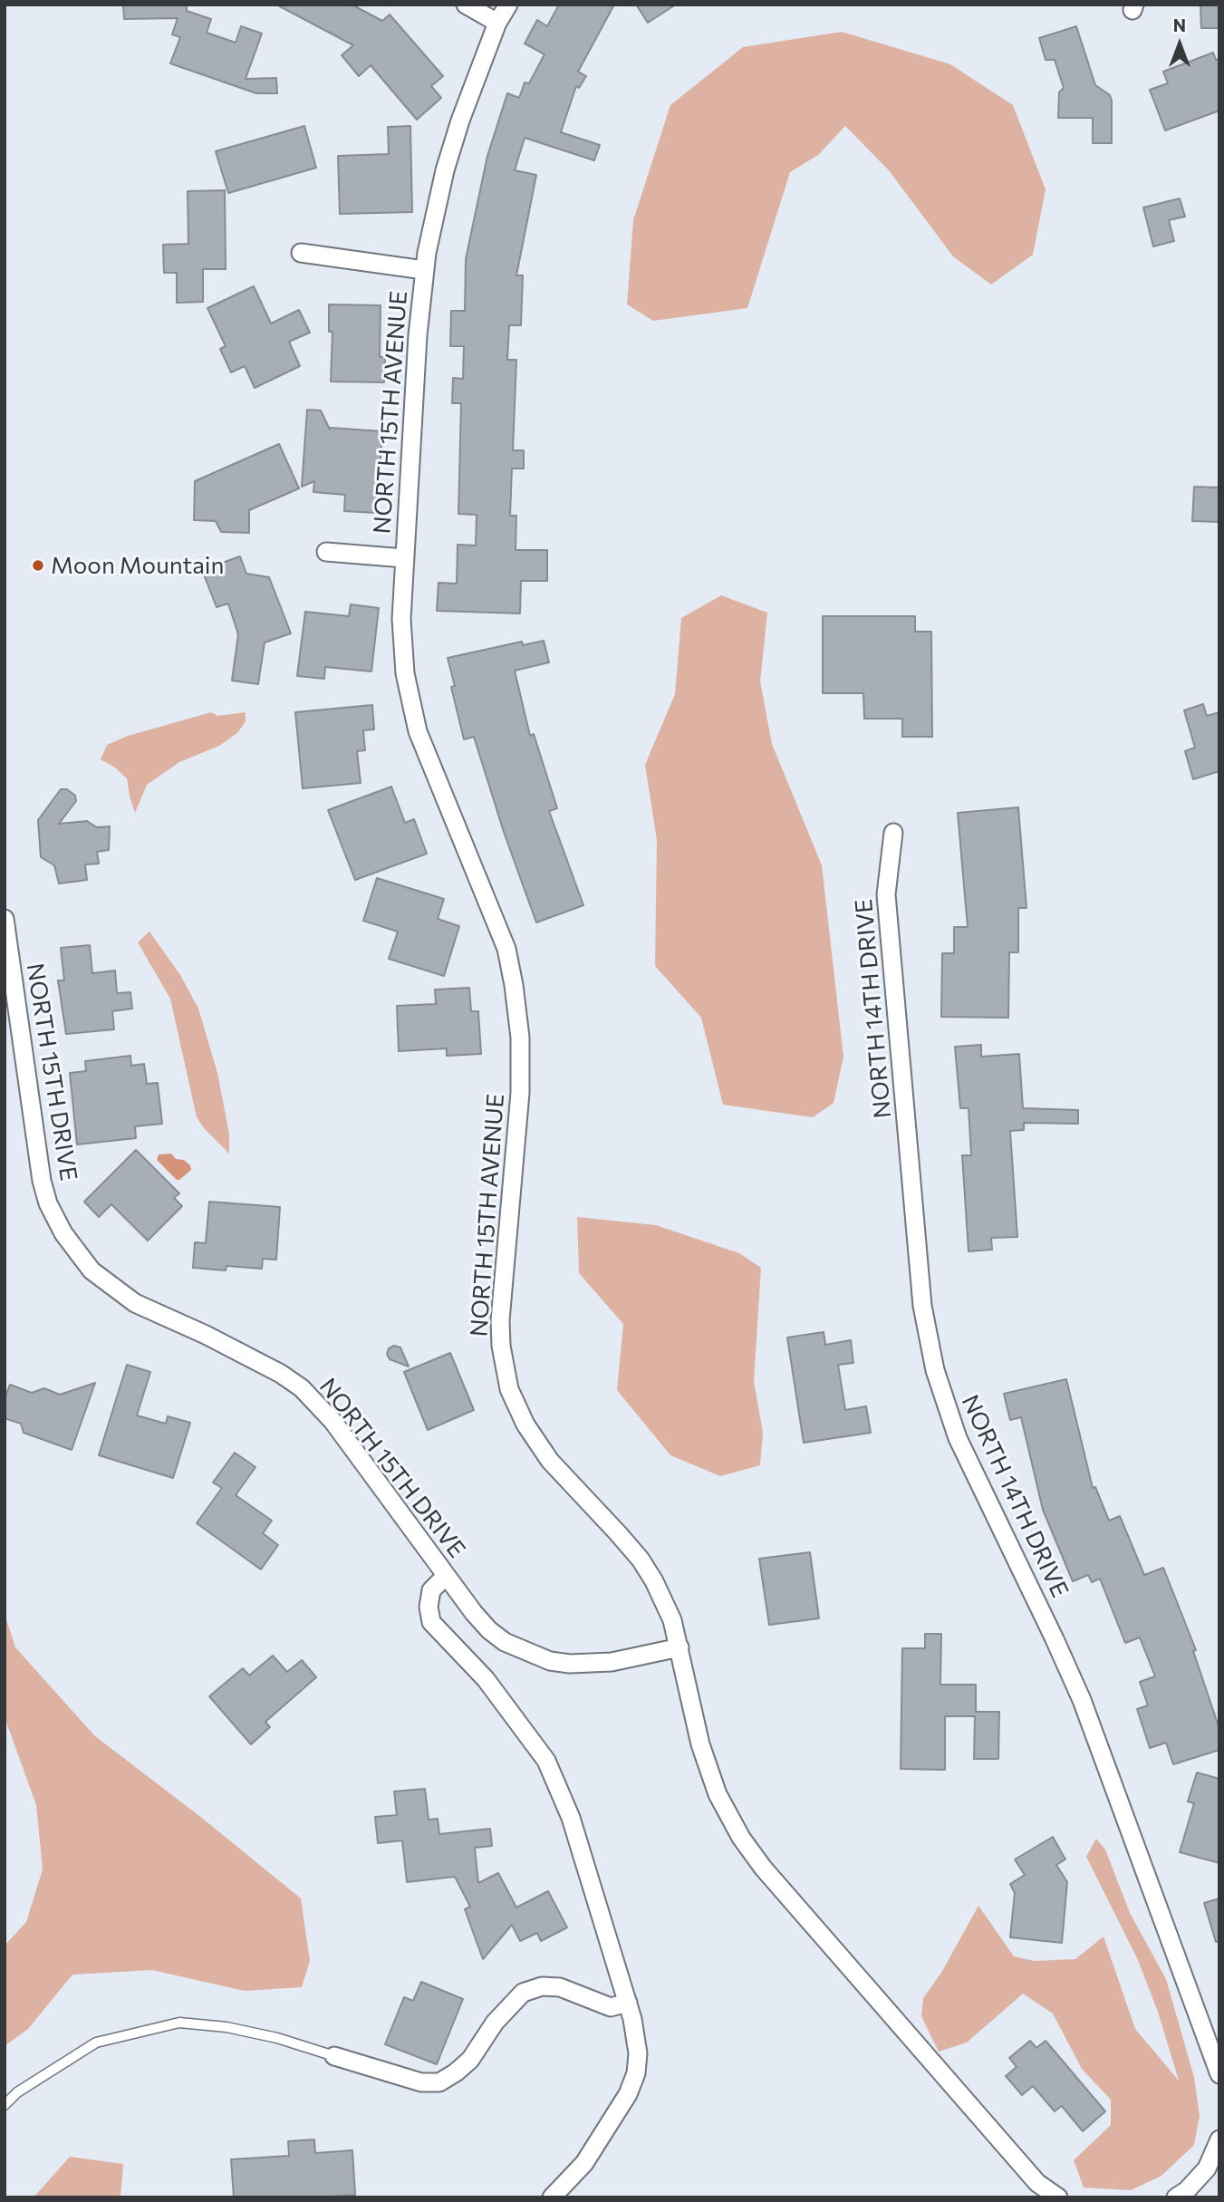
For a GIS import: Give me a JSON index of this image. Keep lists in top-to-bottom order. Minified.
{"streets":{"street":["NORTH 15TH AVENUE","NORTH 14TH DRIVE","NORTH 15TH DRIVE"]},"crossings":[["NORTH 15TH AVENUE","NORTH 15TH DRIVE"]],"places":["Moon Mountain"],"north":"top"}
